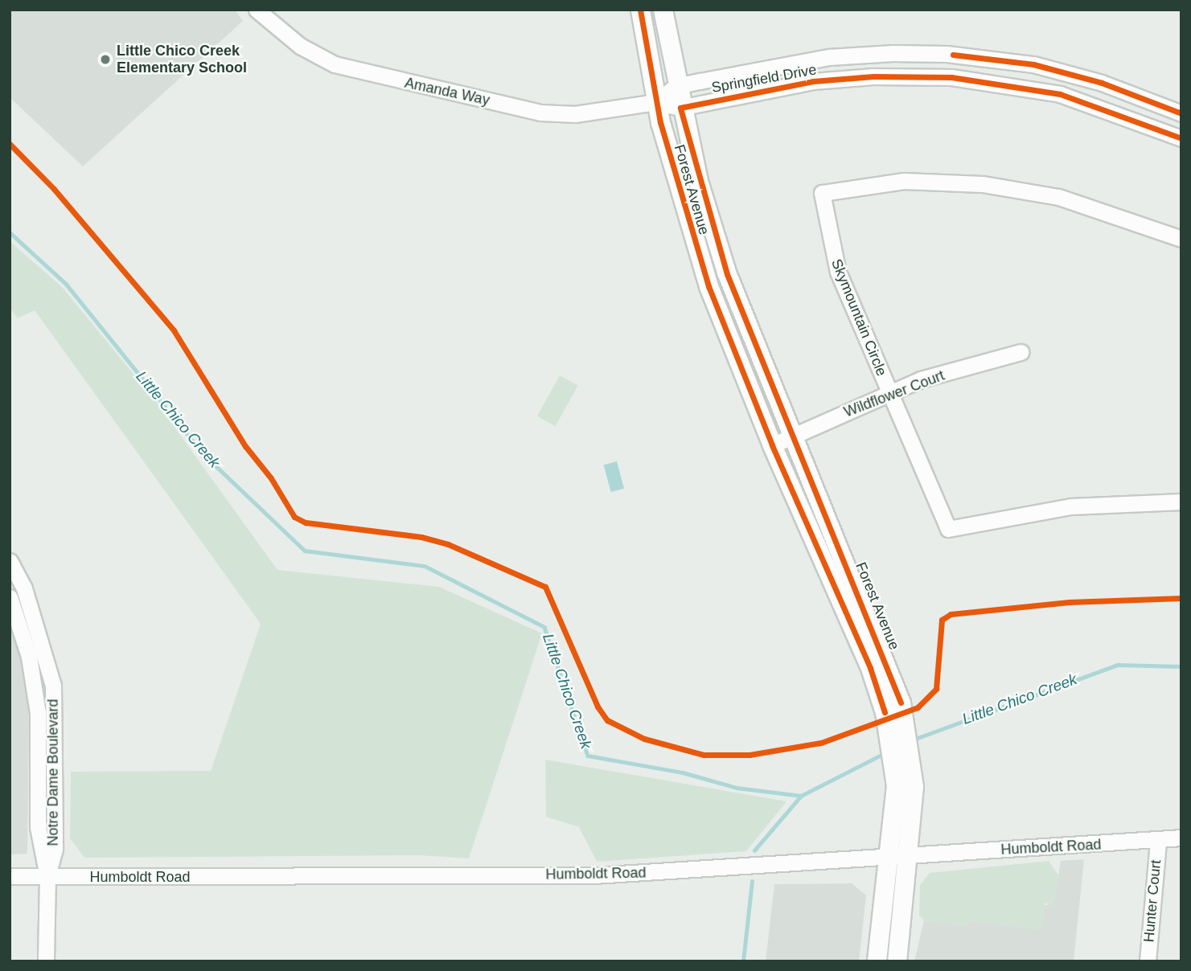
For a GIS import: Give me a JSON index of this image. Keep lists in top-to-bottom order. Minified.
{"streets":{"street":["Springfield Drive","Amanda Way","Forest Avenue","Skymountain Circle","Wildflower Court","Notre Dame Boulevard","Humboldt Road","Hunter Court"]},"crossings":[["Springfield Drive","Amanda Way"],["Springfield Drive","Forest Avenue"],["Amanda Way","Forest Avenue"],["Forest Avenue","Wildflower Court"],["Forest Avenue","Humboldt Road"],["Skymountain Circle","Wildflower Court"],["Notre Dame Boulevard","Humboldt Road"],["Humboldt Road","Hunter Court"]],"water":["Little Chico Creek"],"places":["Little Chico Creek Elementary School"]}
